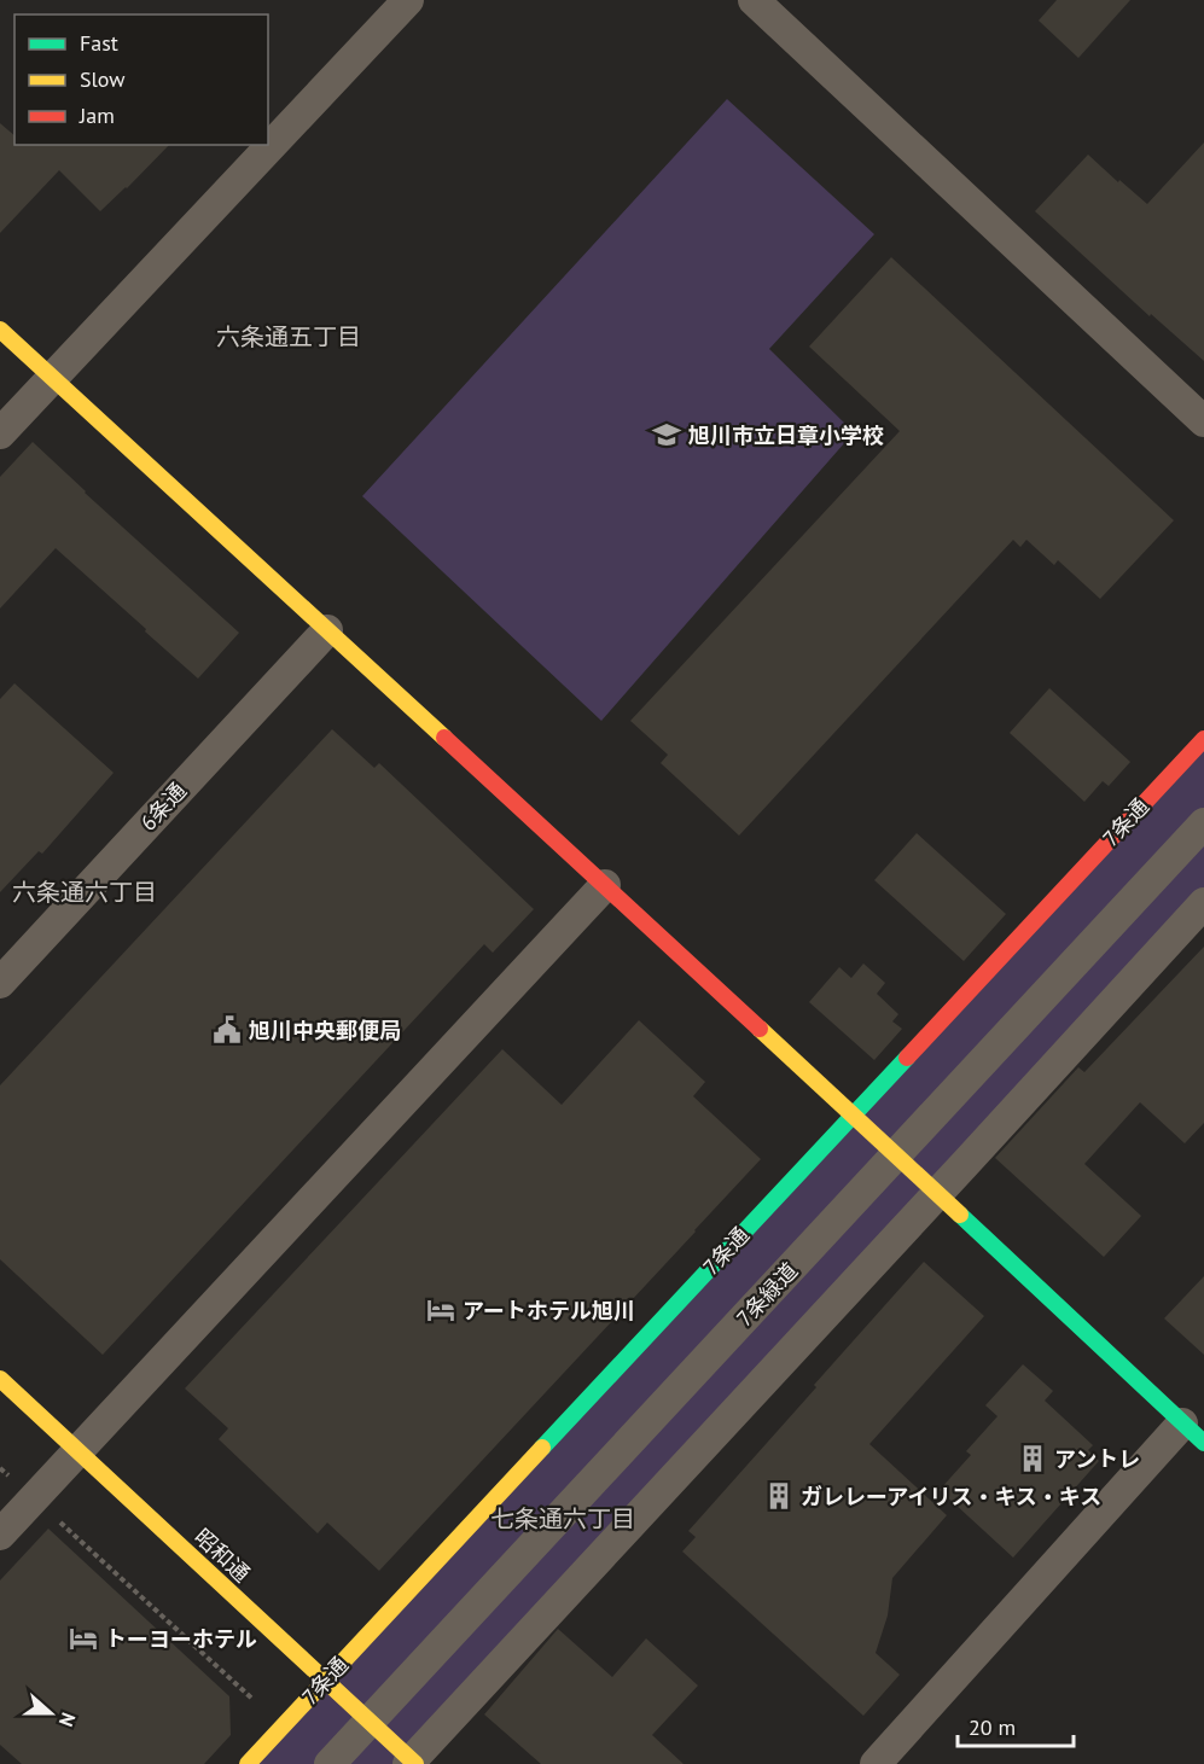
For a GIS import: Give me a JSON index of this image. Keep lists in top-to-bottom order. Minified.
{"streets":{"main road":["7条通","昭和通"],"street":["6条通","7条緑道"]},"crossings":[["7条通","昭和通"],["7条緑道","昭和通"]],"districts":["六条通五丁目","六条通六丁目","七条通六丁目"],"places":{"school or university":["旭川市立日章小学校"],"public building":["旭川中央郵便局"],"hotel":["アートホテル旭川","トーヨーホテル"],"building":["アントレ","ガレレーアイリス・キス・キス"]},"legend":["Fast","Slow","Jam"],"scale_bar":"20 m","north":"right"}
